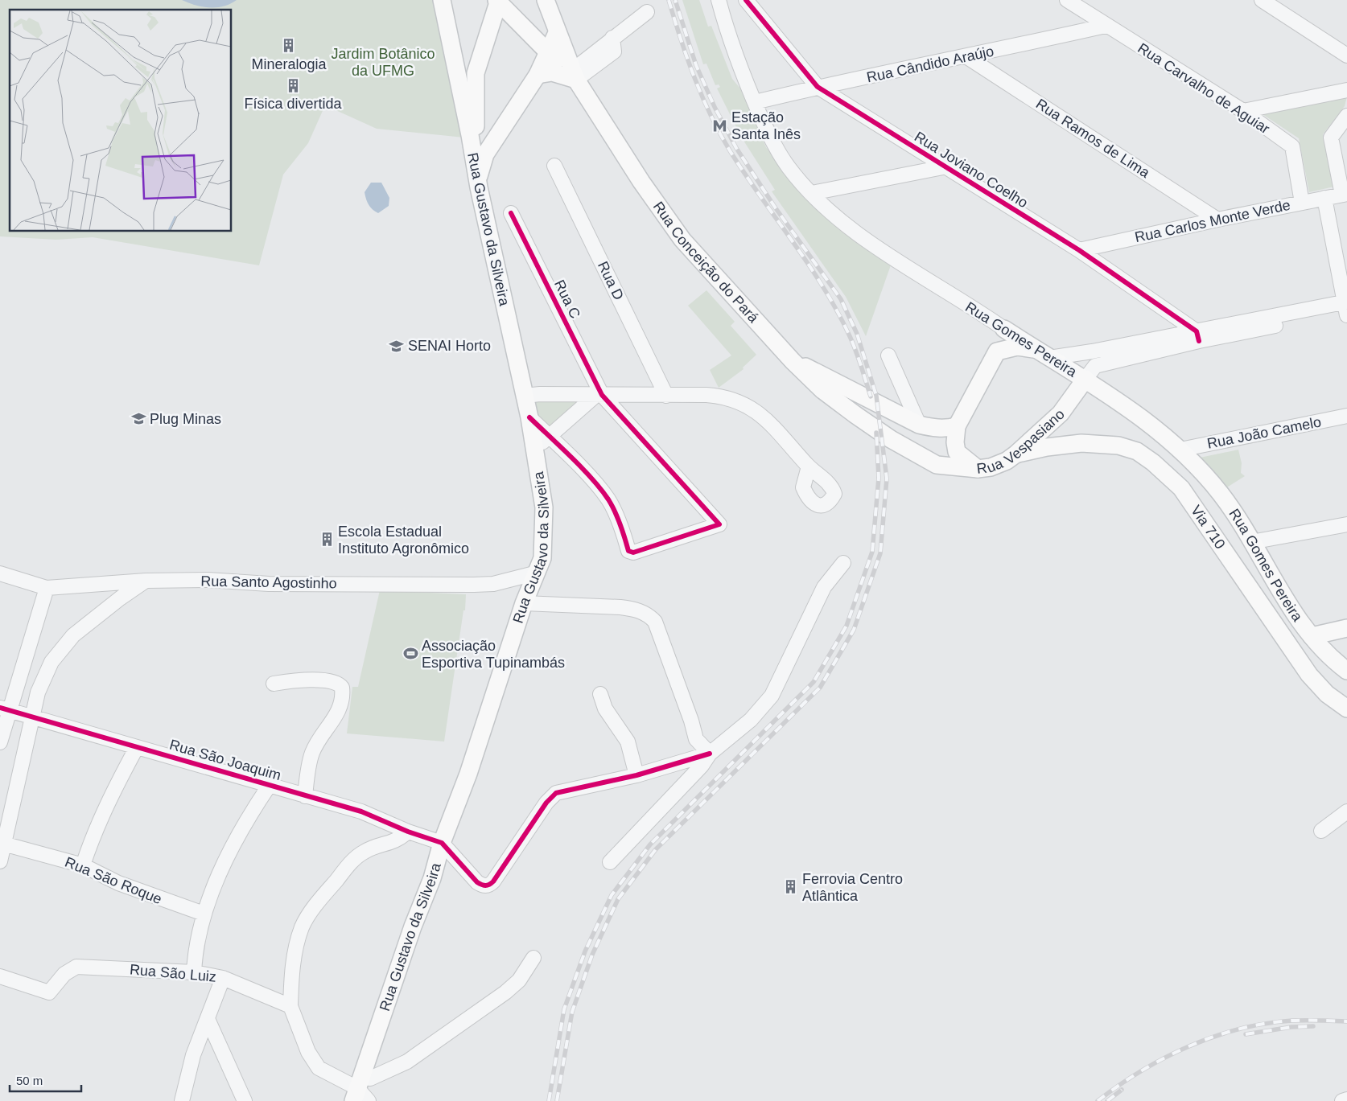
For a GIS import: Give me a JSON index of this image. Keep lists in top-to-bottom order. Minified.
{"streets":{"main road":["Rua Gustavo da Silveira","Rua Conceição do Pará","Rua Gomes Pereira","Rua Vespasiano","Via 710"],"street":["Rua Cândido Araújo","Rua Carvalho de Aguiar","Rua Ramos de Lima","Rua Joviano Coelho","Rua Carlos Monte Verde","Rua D","Rua C","Rua João Camelo","Rua Santo Agostinho","Rua São Joaquim","Rua São Roque","Rua São Luiz"]},"crossings":[["Rua Cândido Araújo","Rua Carvalho de Aguiar"],["Rua Cândido Araújo","Rua Ramos de Lima"],["Rua Cândido Araújo","Rua Joviano Coelho"],["Rua Cândido Araújo","Rua Gomes Pereira"],["Rua Carvalho de Aguiar","Rua Carlos Monte Verde"],["Rua Ramos de Lima","Rua Carlos Monte Verde"],["Rua Joviano Coelho","Rua Carlos Monte Verde"],["Rua Gustavo da Silveira","Rua Santo Agostinho"],["Rua Gustavo da Silveira","Rua São Joaquim"],["Rua Conceição do Pará","Rua Vespasiano"],["Rua Gomes Pereira","Rua João Camelo"],["Rua Gomes Pereira","Rua Vespasiano"],["Rua Vespasiano","Via 710"]],"parks":["Jardim Botânico da UFMG"],"places":{"building":["Mineralogia","Física divertida","Escola Estadual Instituto Agronômico","Ferrovia Centro Atlântica"],"metro station":["Estação Santa Inês"],"school or university":["SENAI Horto","Plug Minas"],"sports":["Associação Esportiva Tupinambás"]},"scale_bar":"50 m"}
